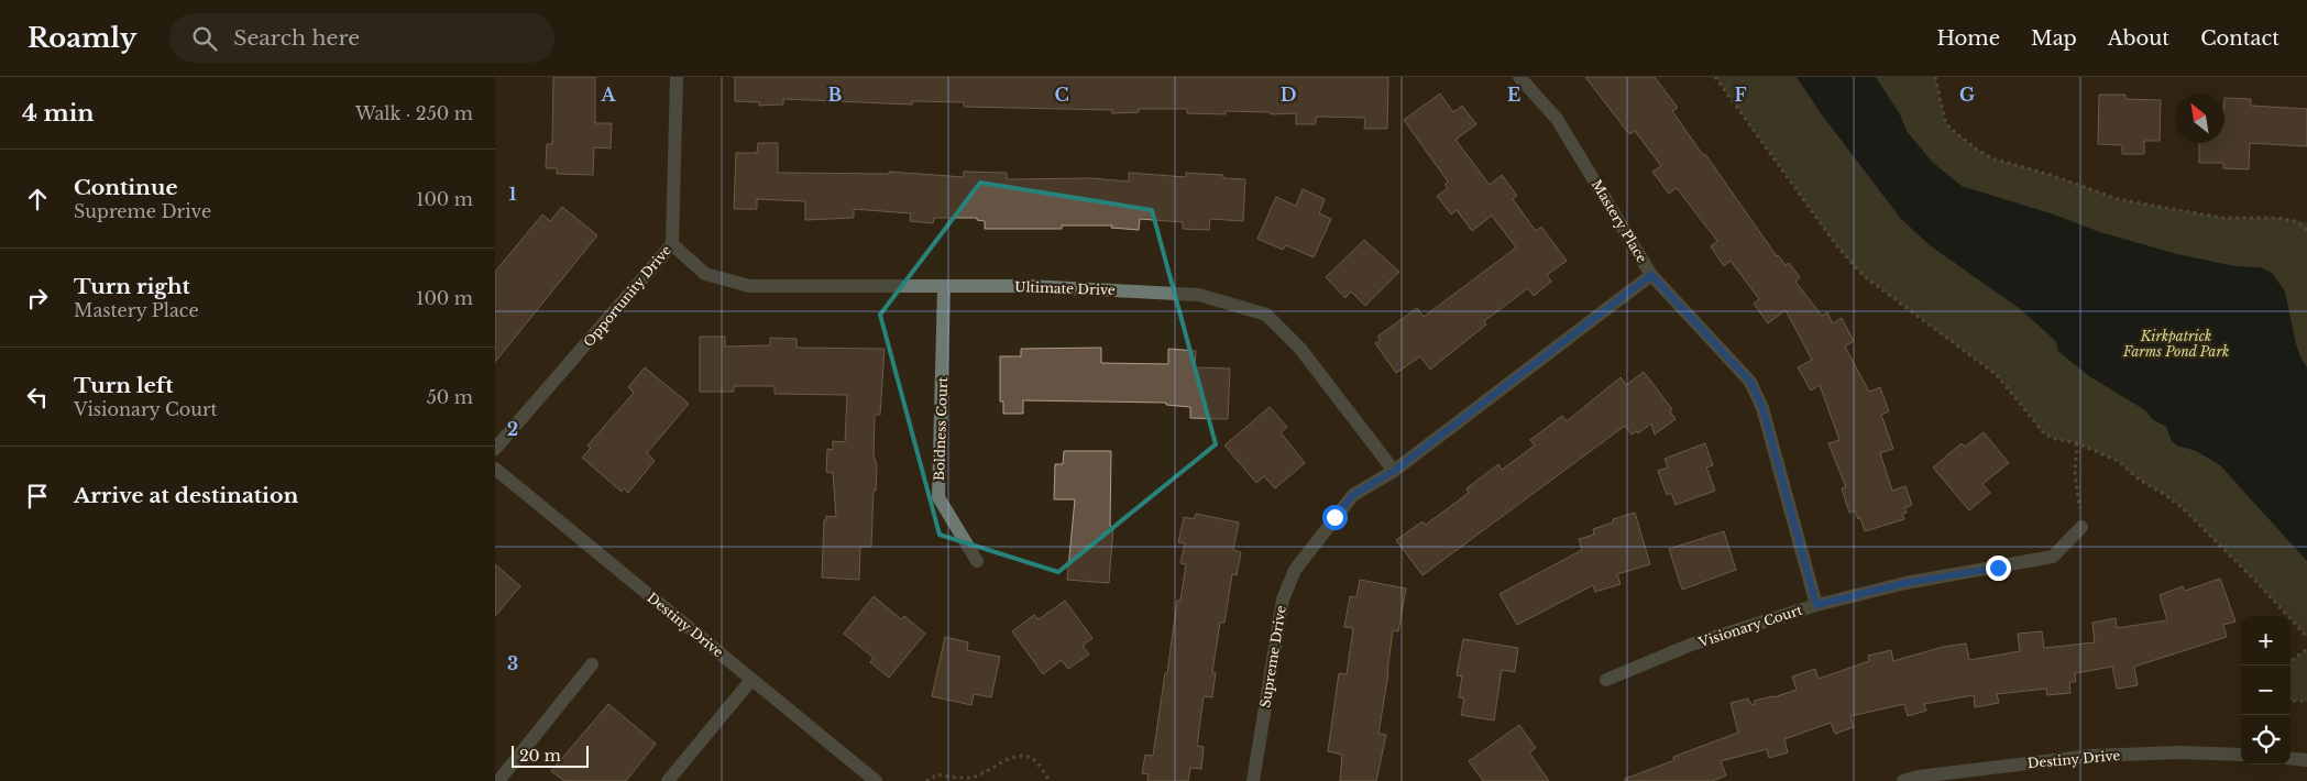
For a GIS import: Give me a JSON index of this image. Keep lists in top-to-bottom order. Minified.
{"streets":{"street":["Mastery Place","Ultimate Drive","Opportunity Drive","Boldness Court","Destiny Drive","Visionary Court","Supreme Drive"]},"crossings":[["Mastery Place","Visionary Court"],["Mastery Place","Supreme Drive"],["Ultimate Drive","Opportunity Drive"],["Ultimate Drive","Boldness Court"],["Ultimate Drive","Supreme Drive"]],"parks":["Kirkpatrick Farms Pond Park"],"scale_bar":"20 m","north":"top left","page":{"header":"Roamly","search":"Search here","nav":["Home","Map","About","Contact"],"heading":["4 min","Walk · 250 m"],"list":[["Continue","Supreme Drive","100 m"],["Turn right","Mastery Place","100 m"],["Turn left","Visionary Court","50 m"],"Arrive at destination"],"map_buttons":["+","−"],"scale":"20 m"},"grid":{"columns":["A","B","C","D","E","F","G"],"rows":["1","2","3"]}}
